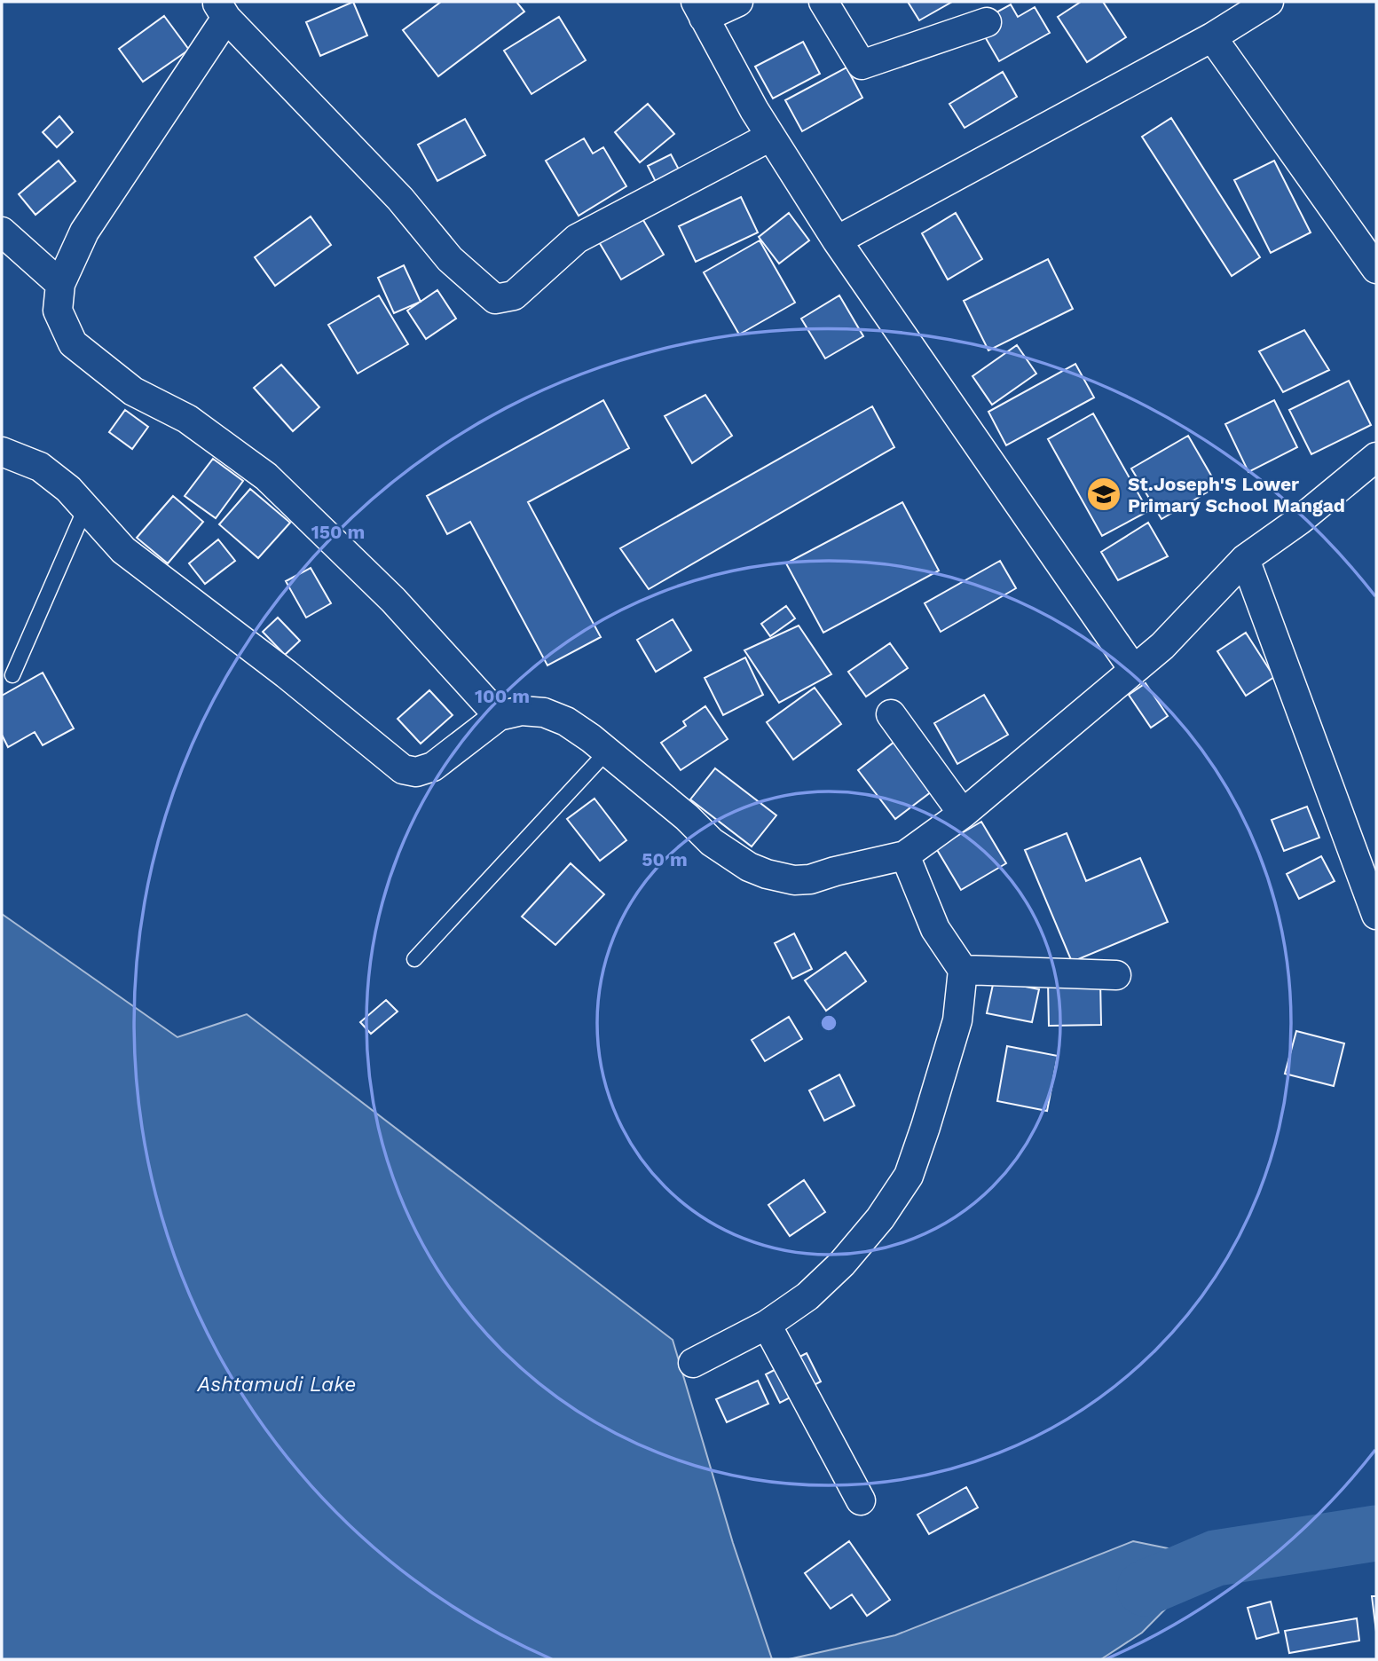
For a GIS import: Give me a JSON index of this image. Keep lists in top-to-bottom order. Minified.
{"water":["Ashtamudi Lake"],"places":{"school or university":["St.Joseph'S Lower Primary School Mangad"]},"rings":["150 m","100 m","50 m"]}
